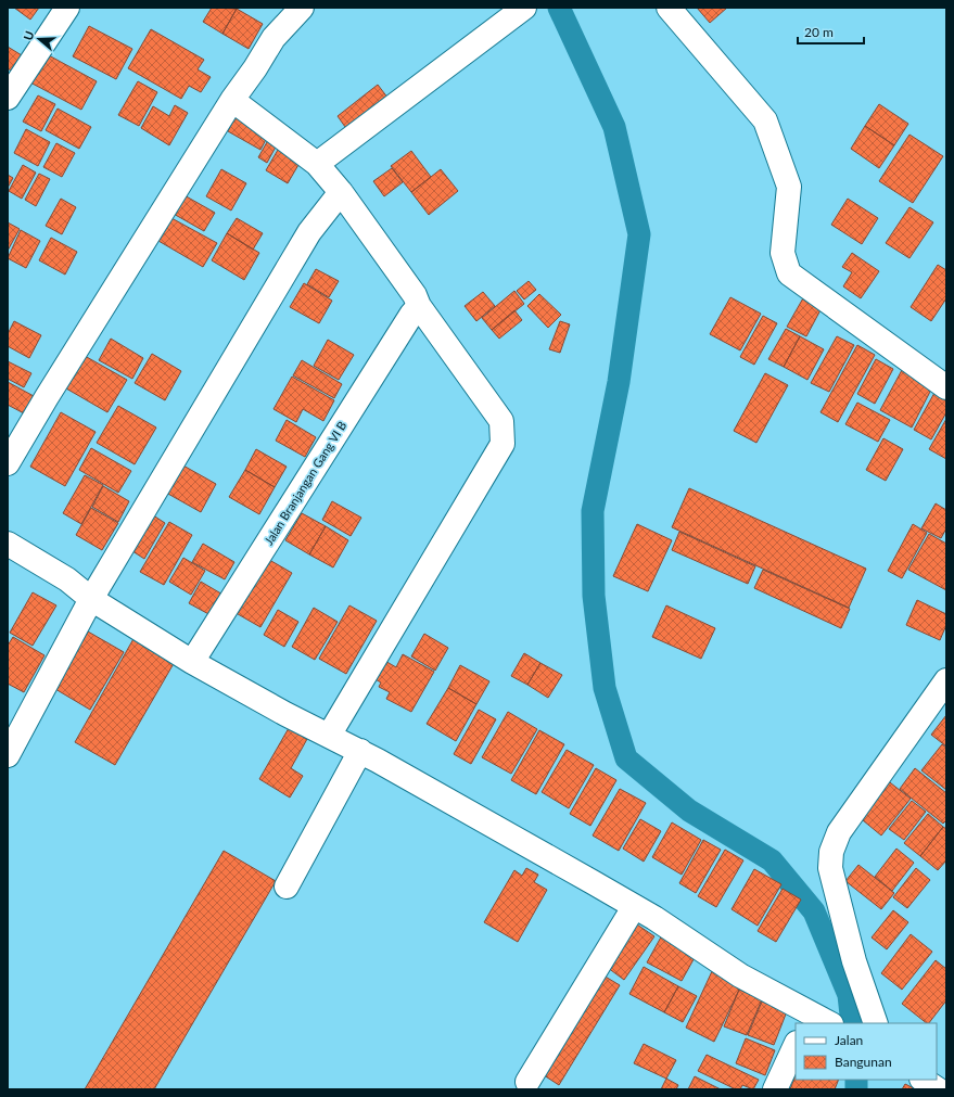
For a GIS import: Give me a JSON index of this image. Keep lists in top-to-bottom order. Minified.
{"streets":{"street":["Jalan Branjangan Gang VI B"]},"legend":["Jalan","Bangunan"],"scale_bar":"20 m","north":"left"}
